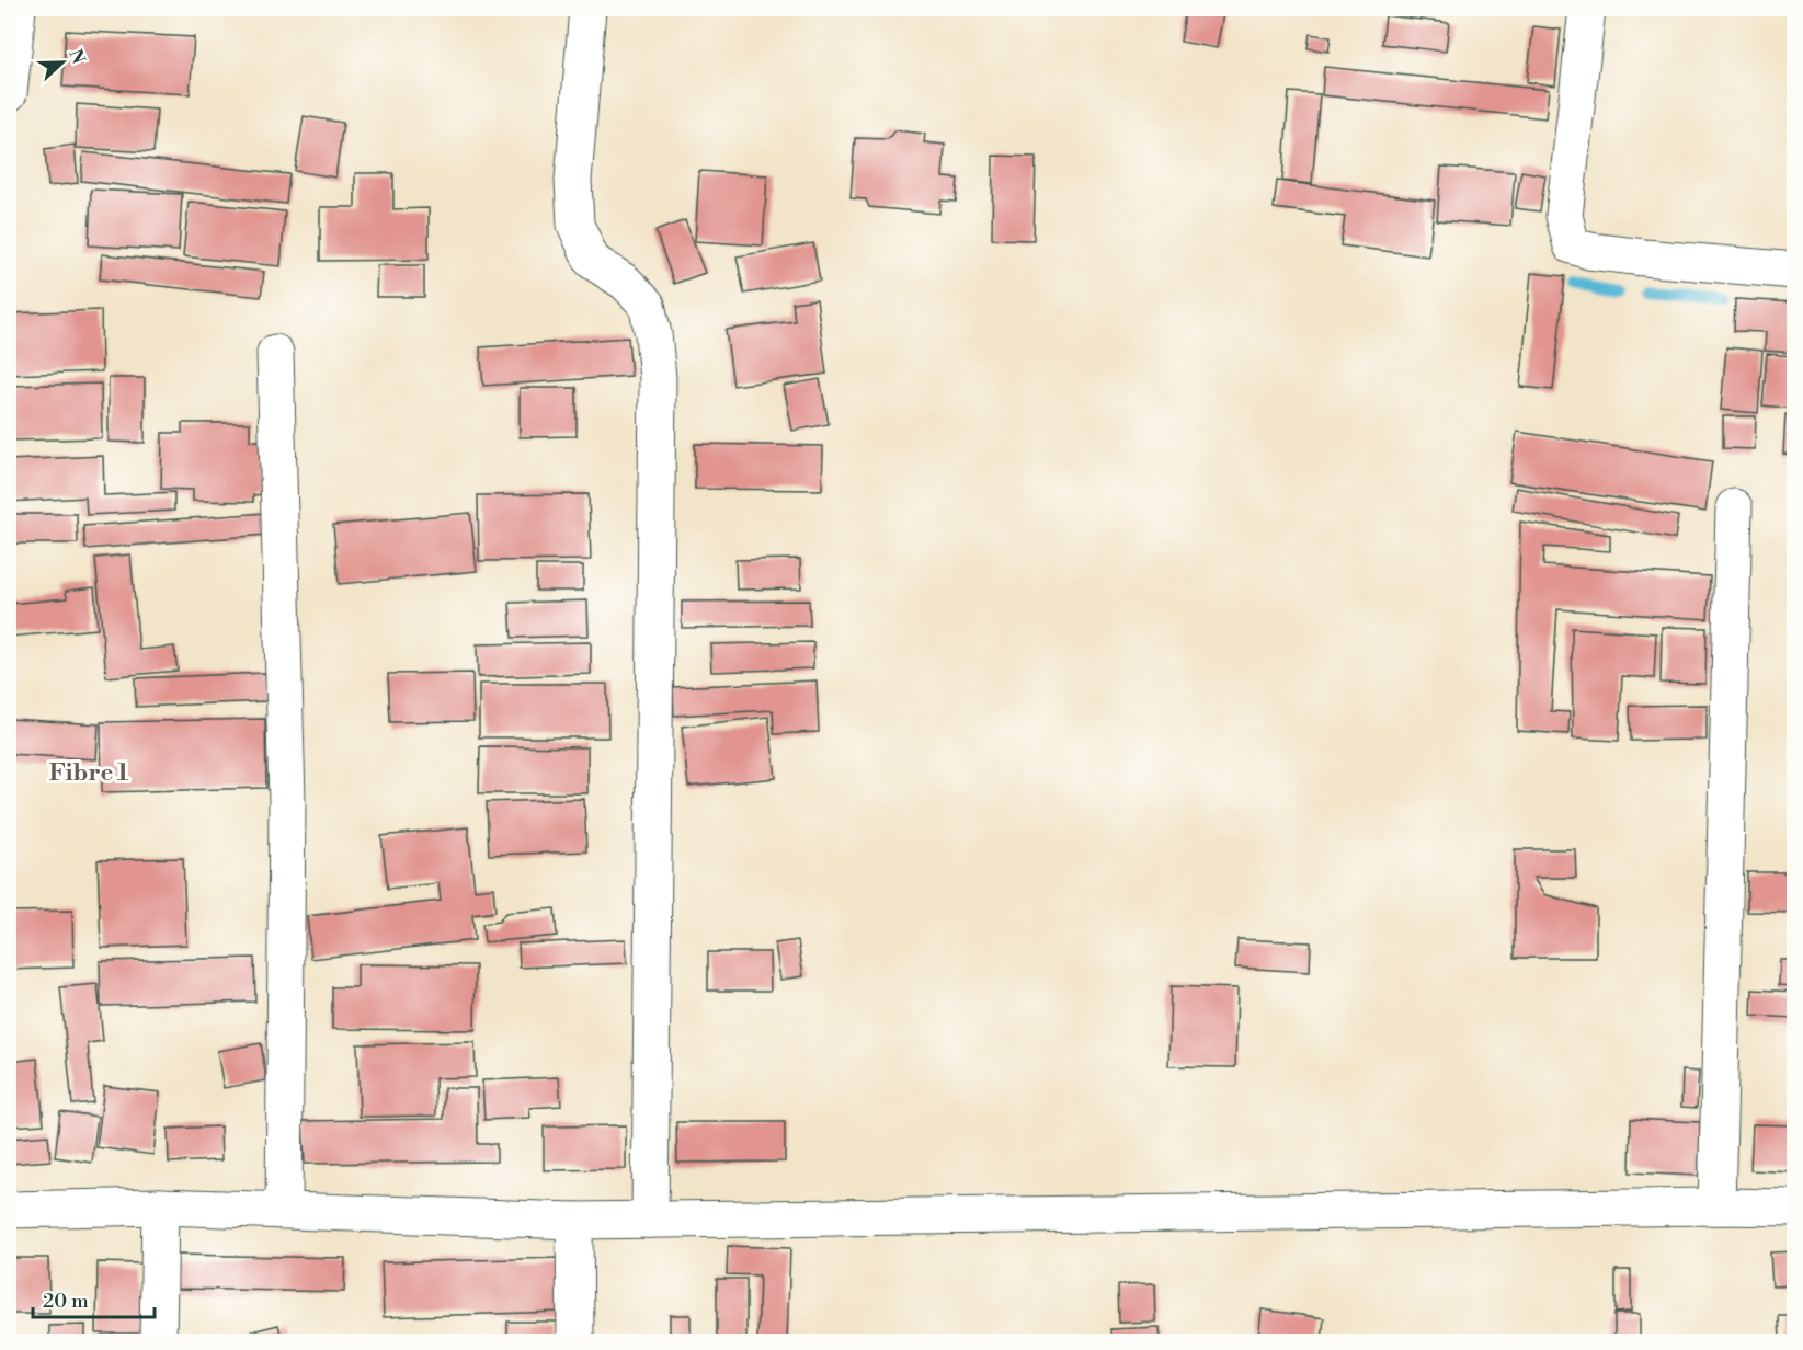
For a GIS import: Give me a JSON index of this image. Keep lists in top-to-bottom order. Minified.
{"districts":["Fibre 1"],"scale_bar":"20 m","north":"right"}
